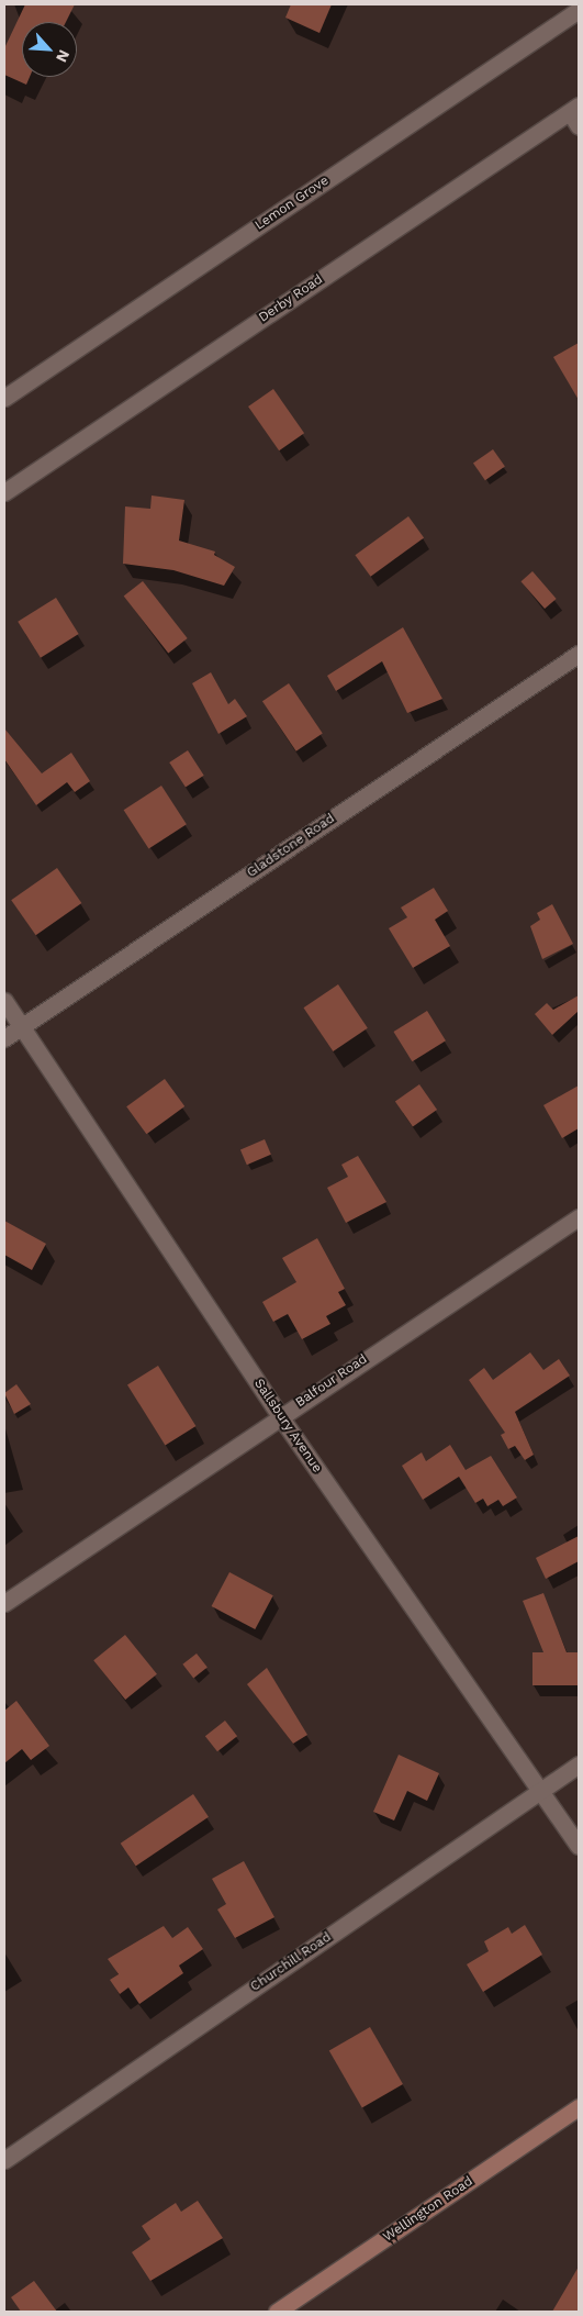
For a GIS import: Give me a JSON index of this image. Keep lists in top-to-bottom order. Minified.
{"streets":{"main road":["Wellington Road"],"street":["Lemon Grove","Derby Road","Gladstone Road","Balfour Road","Sallsbury Avenue","Churchill Road"]},"crossings":[["Gladstone Road","Sallsbury Avenue"],["Balfour Road","Sallsbury Avenue"],["Sallsbury Avenue","Churchill Road"]],"north":"bottom right"}
